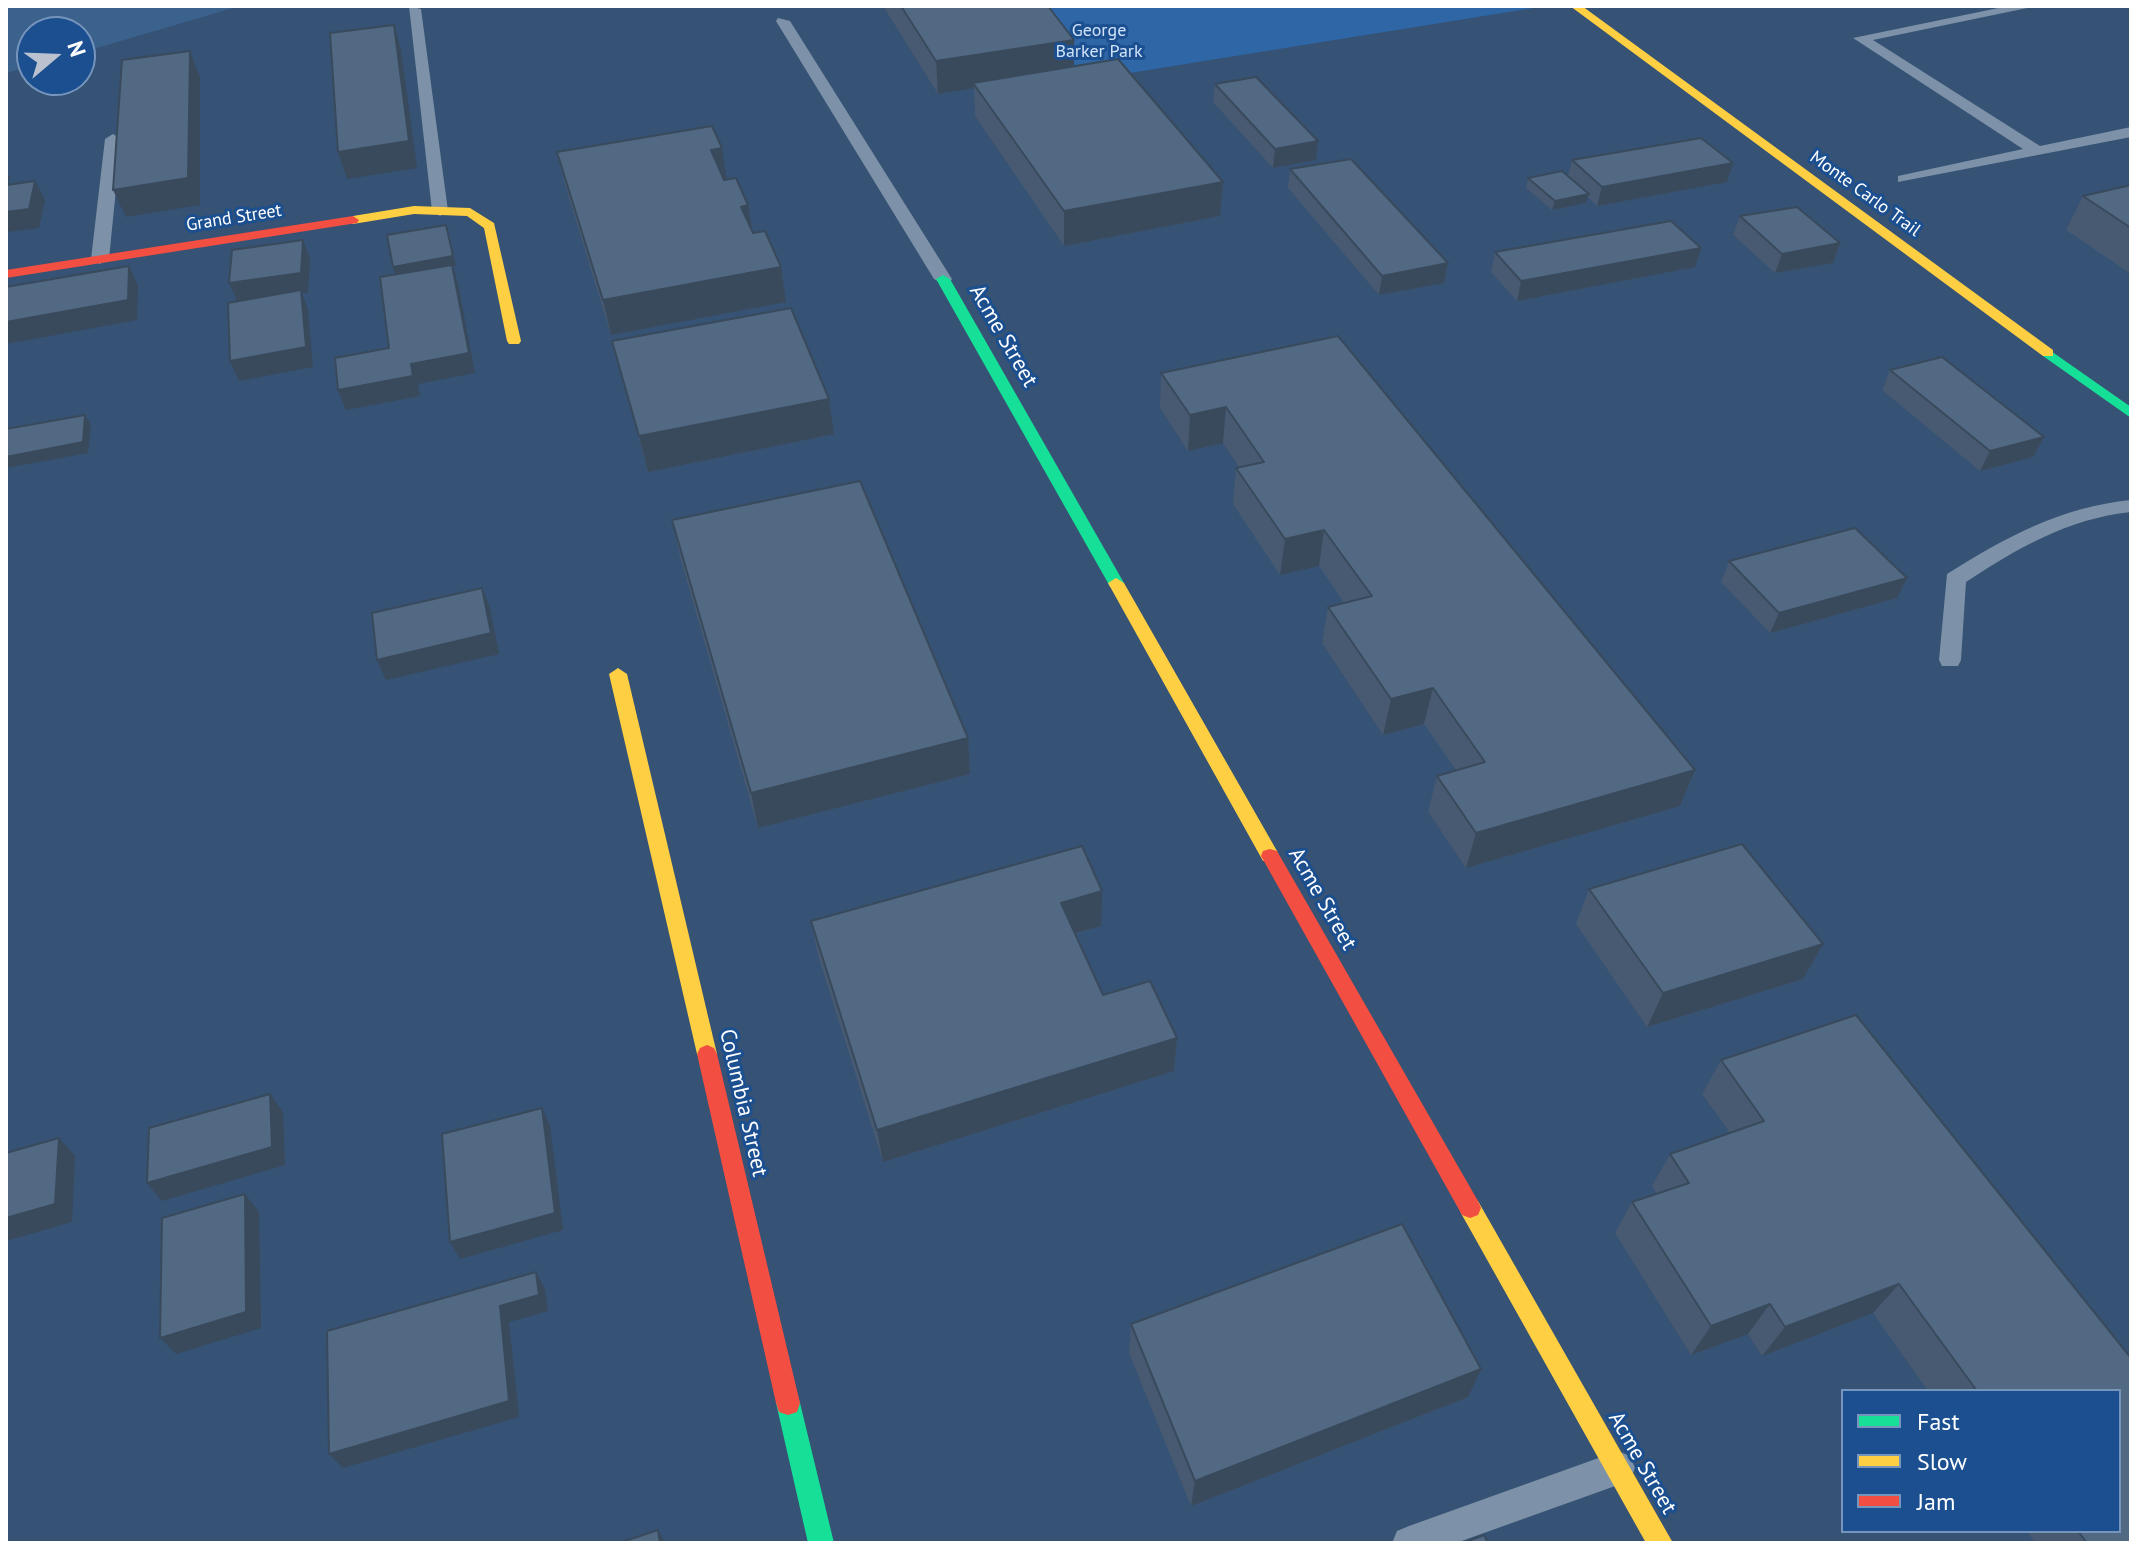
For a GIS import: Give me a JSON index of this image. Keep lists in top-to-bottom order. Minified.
{"streets":{"street":["Monte Carlo Trail","Grand Street","Acme Street","Columbia Street"]},"parks":["George Barker Park"],"legend":["Fast","Slow","Jam"],"north":"right"}
